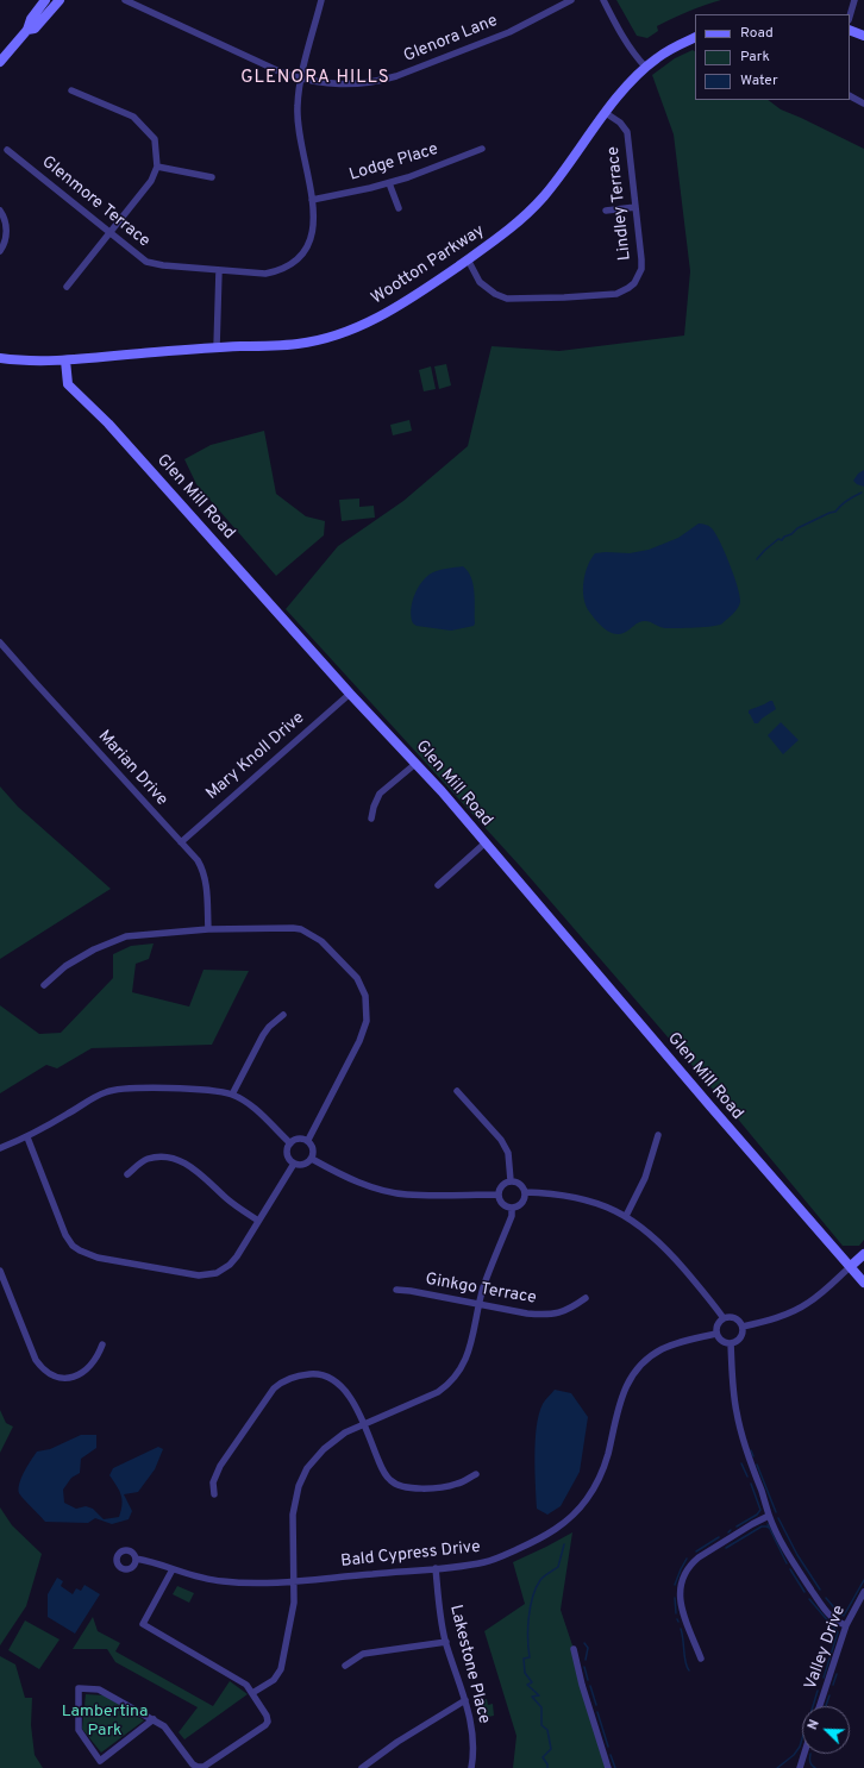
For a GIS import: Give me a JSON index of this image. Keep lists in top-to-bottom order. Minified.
{"streets":{"main road":["Wootton Parkway","Glen Mill Road"],"street":["Glenora Lane","Lodge Place","Glenmore Terrace","Lindley Terrace","Mary Knoll Drive","Marian Drive","Ginkgo Terrace","Bald Cypress Drive","Valley Drive","Lakestone Place"]},"crossings":[["Glenora Lane","Glenmore Terrace"],["Lodge Place","Glenmore Terrace"],["Lindley Terrace","Wootton Parkway"],["Wootton Parkway","Glen Mill Road"],["Glen Mill Road","Mary Knoll Drive"],["Mary Knoll Drive","Marian Drive"],["Bald Cypress Drive","Lakestone Place"]],"districts":["GLENORA HILLS"],"parks":["Lambertina Park"],"legend":["Road","Park","Water"],"north":"top left"}
